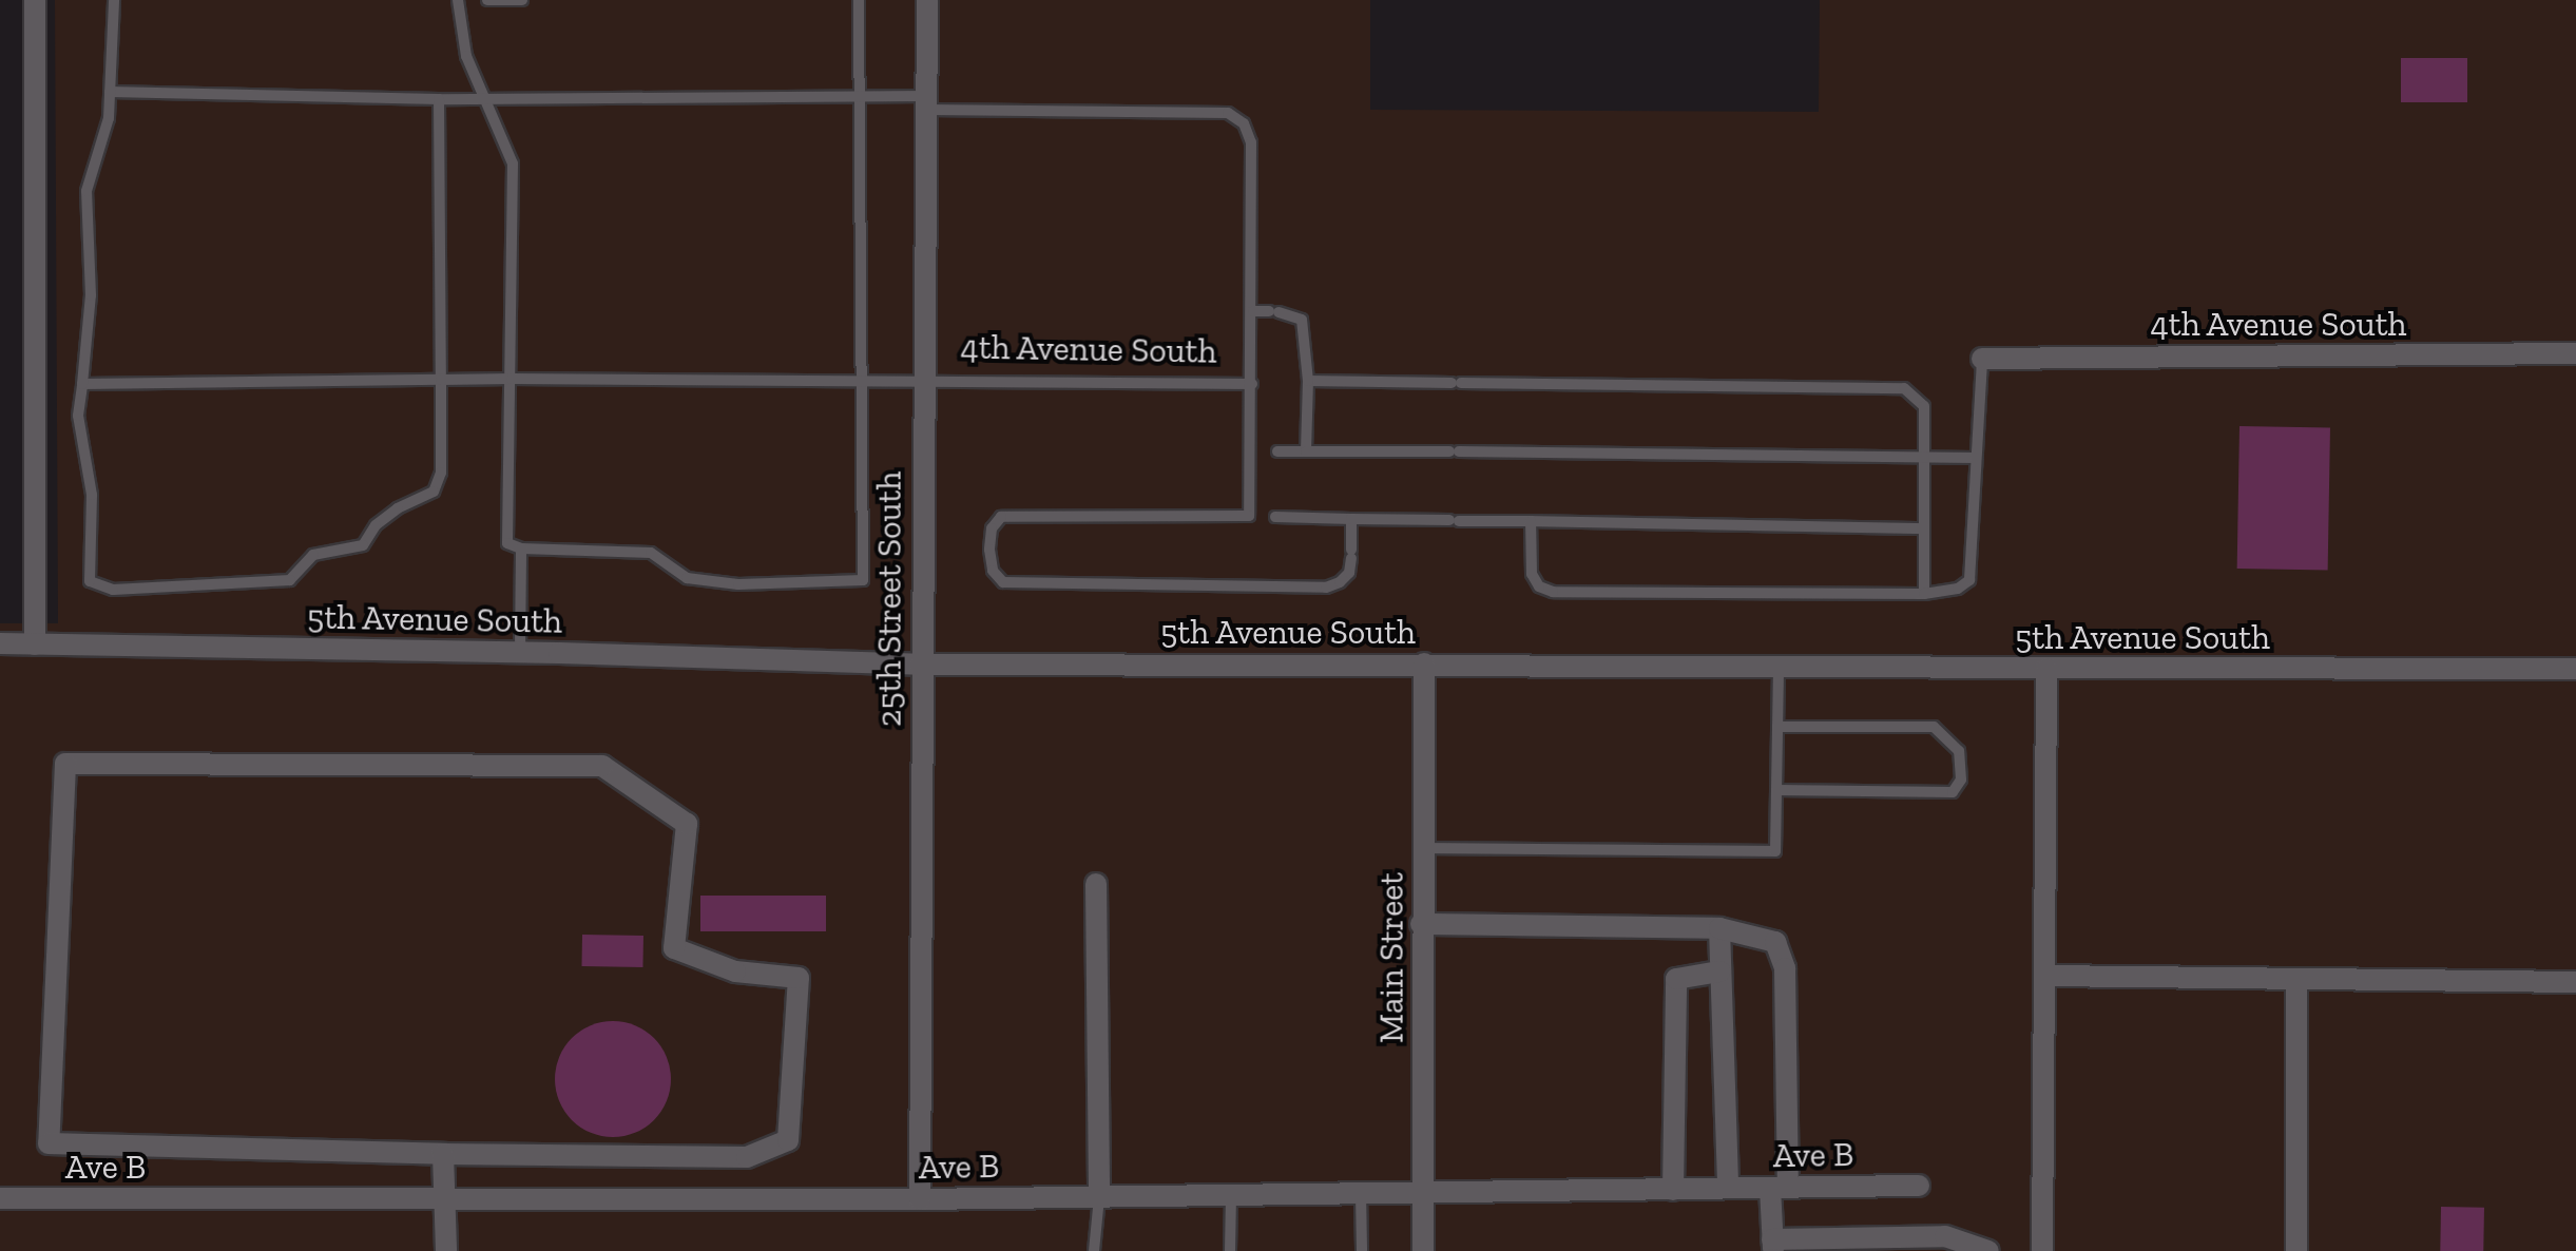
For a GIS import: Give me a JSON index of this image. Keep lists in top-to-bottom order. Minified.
{"streets":{"street":["4th Avenue South","25th Street South","5th Avenue South","Main Street","Ave B"]},"crossings":[["4th Avenue South","25th Street South"],["25th Street South","5th Avenue South"],["25th Street South","Ave B"],["5th Avenue South","Main Street"],["Main Street","Ave B"]]}
